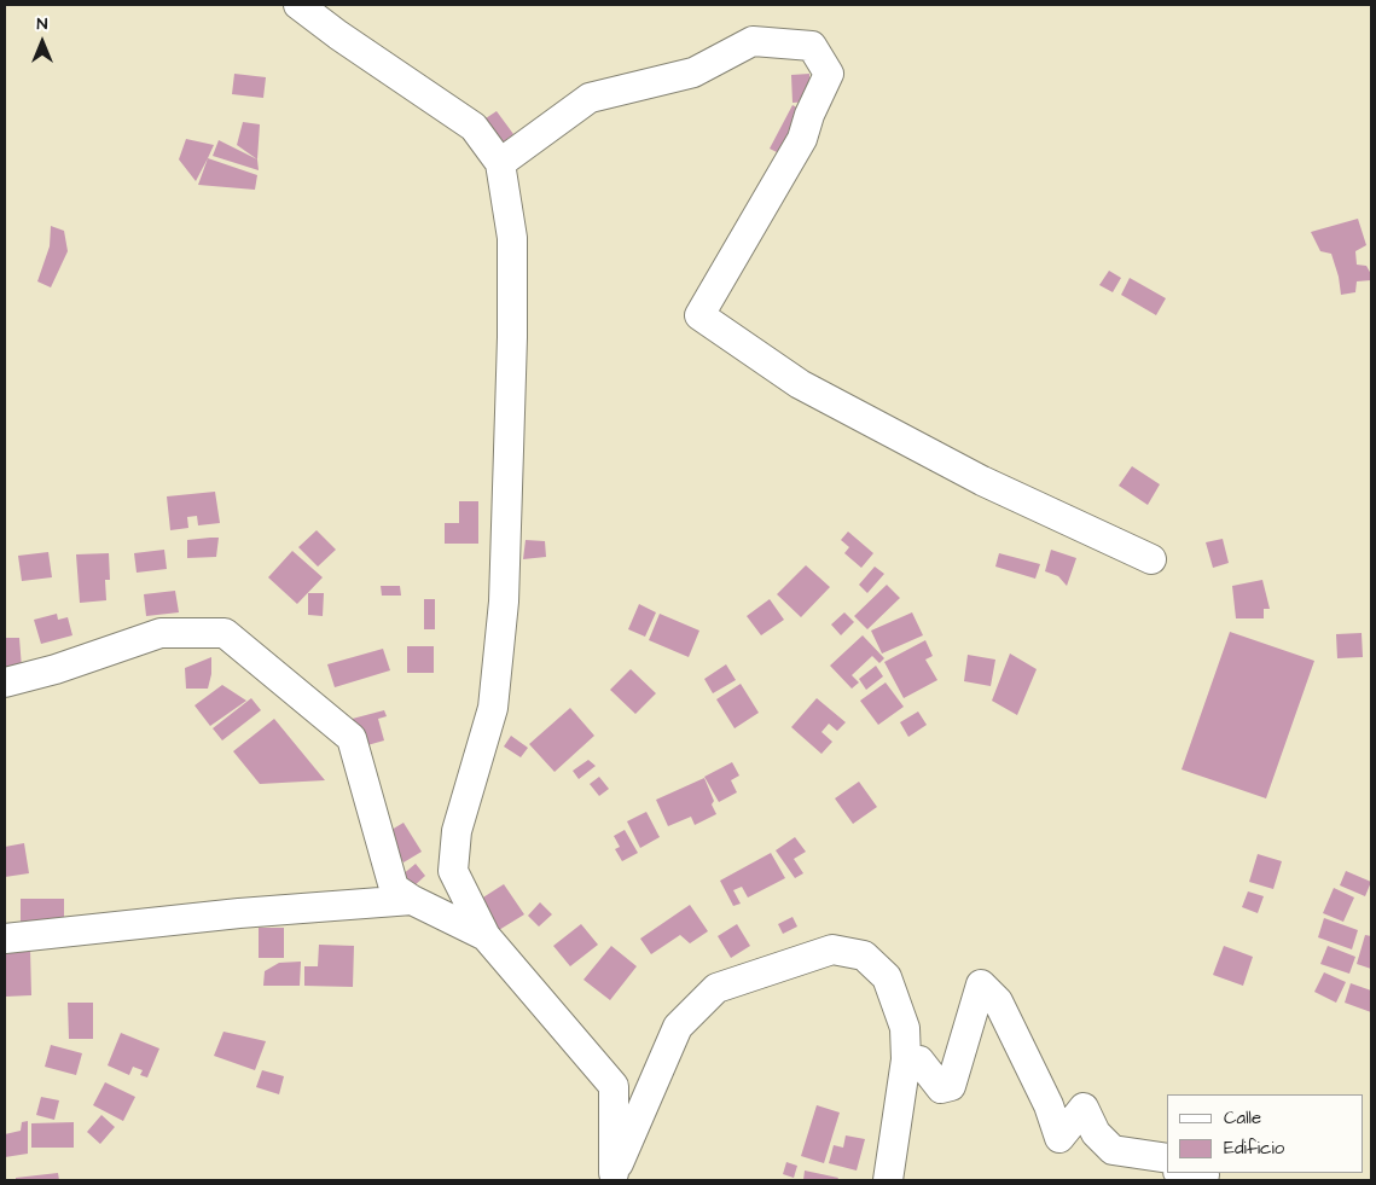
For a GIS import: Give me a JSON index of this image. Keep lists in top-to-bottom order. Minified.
{"legend":["Calle","Edificio"],"north":"top"}
